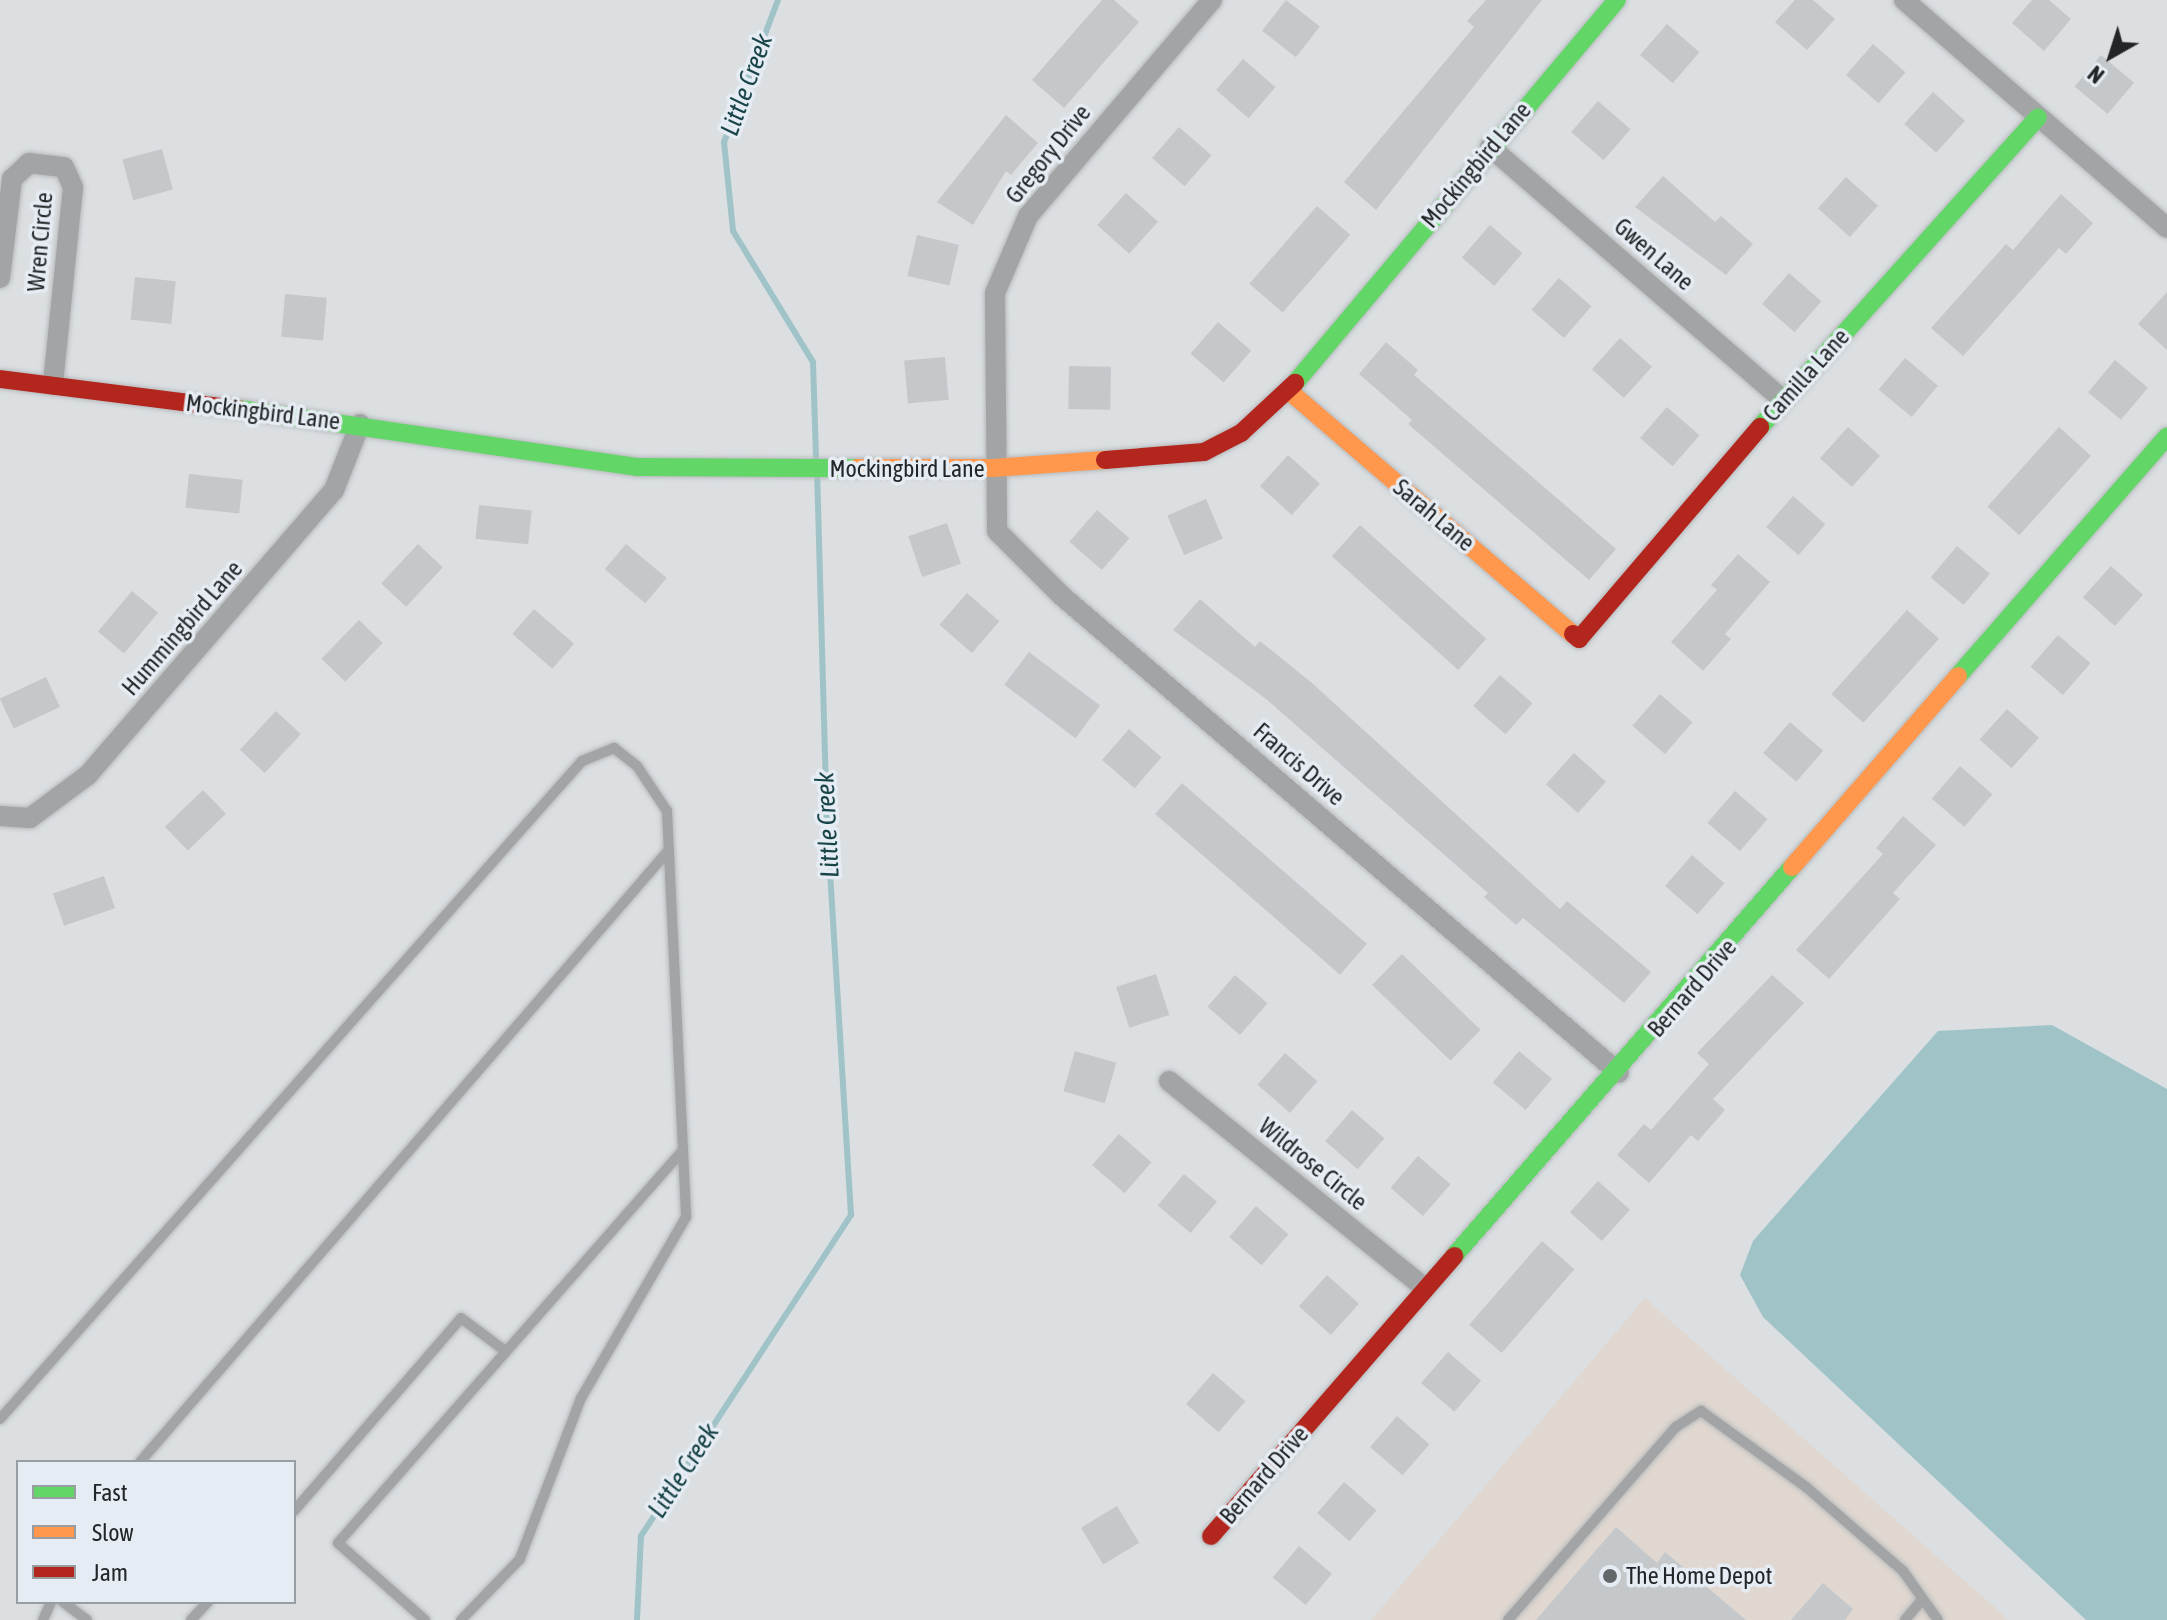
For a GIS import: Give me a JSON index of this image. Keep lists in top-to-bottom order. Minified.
{"streets":{"street":["Gregory Drive","Mockingbird Lane","Wren Circle","Gwen Lane","Camilla Lane","Sarah Lane","Hummingbird Lane","Francis Drive","Bernard Drive","Wildrose Circle"]},"crossings":[["Gregory Drive","Mockingbird Lane"],["Gregory Drive","Francis Drive"],["Mockingbird Lane","Wren Circle"],["Mockingbird Lane","Gwen Lane"],["Mockingbird Lane","Sarah Lane"],["Mockingbird Lane","Hummingbird Lane"],["Mockingbird Lane","Francis Drive"],["Gwen Lane","Camilla Lane"],["Camilla Lane","Sarah Lane"],["Francis Drive","Bernard Drive"],["Bernard Drive","Wildrose Circle"]],"water":["Little Creek"],"places":["The Home Depot"],"legend":["Fast","Slow","Jam"],"north":"bottom left"}
